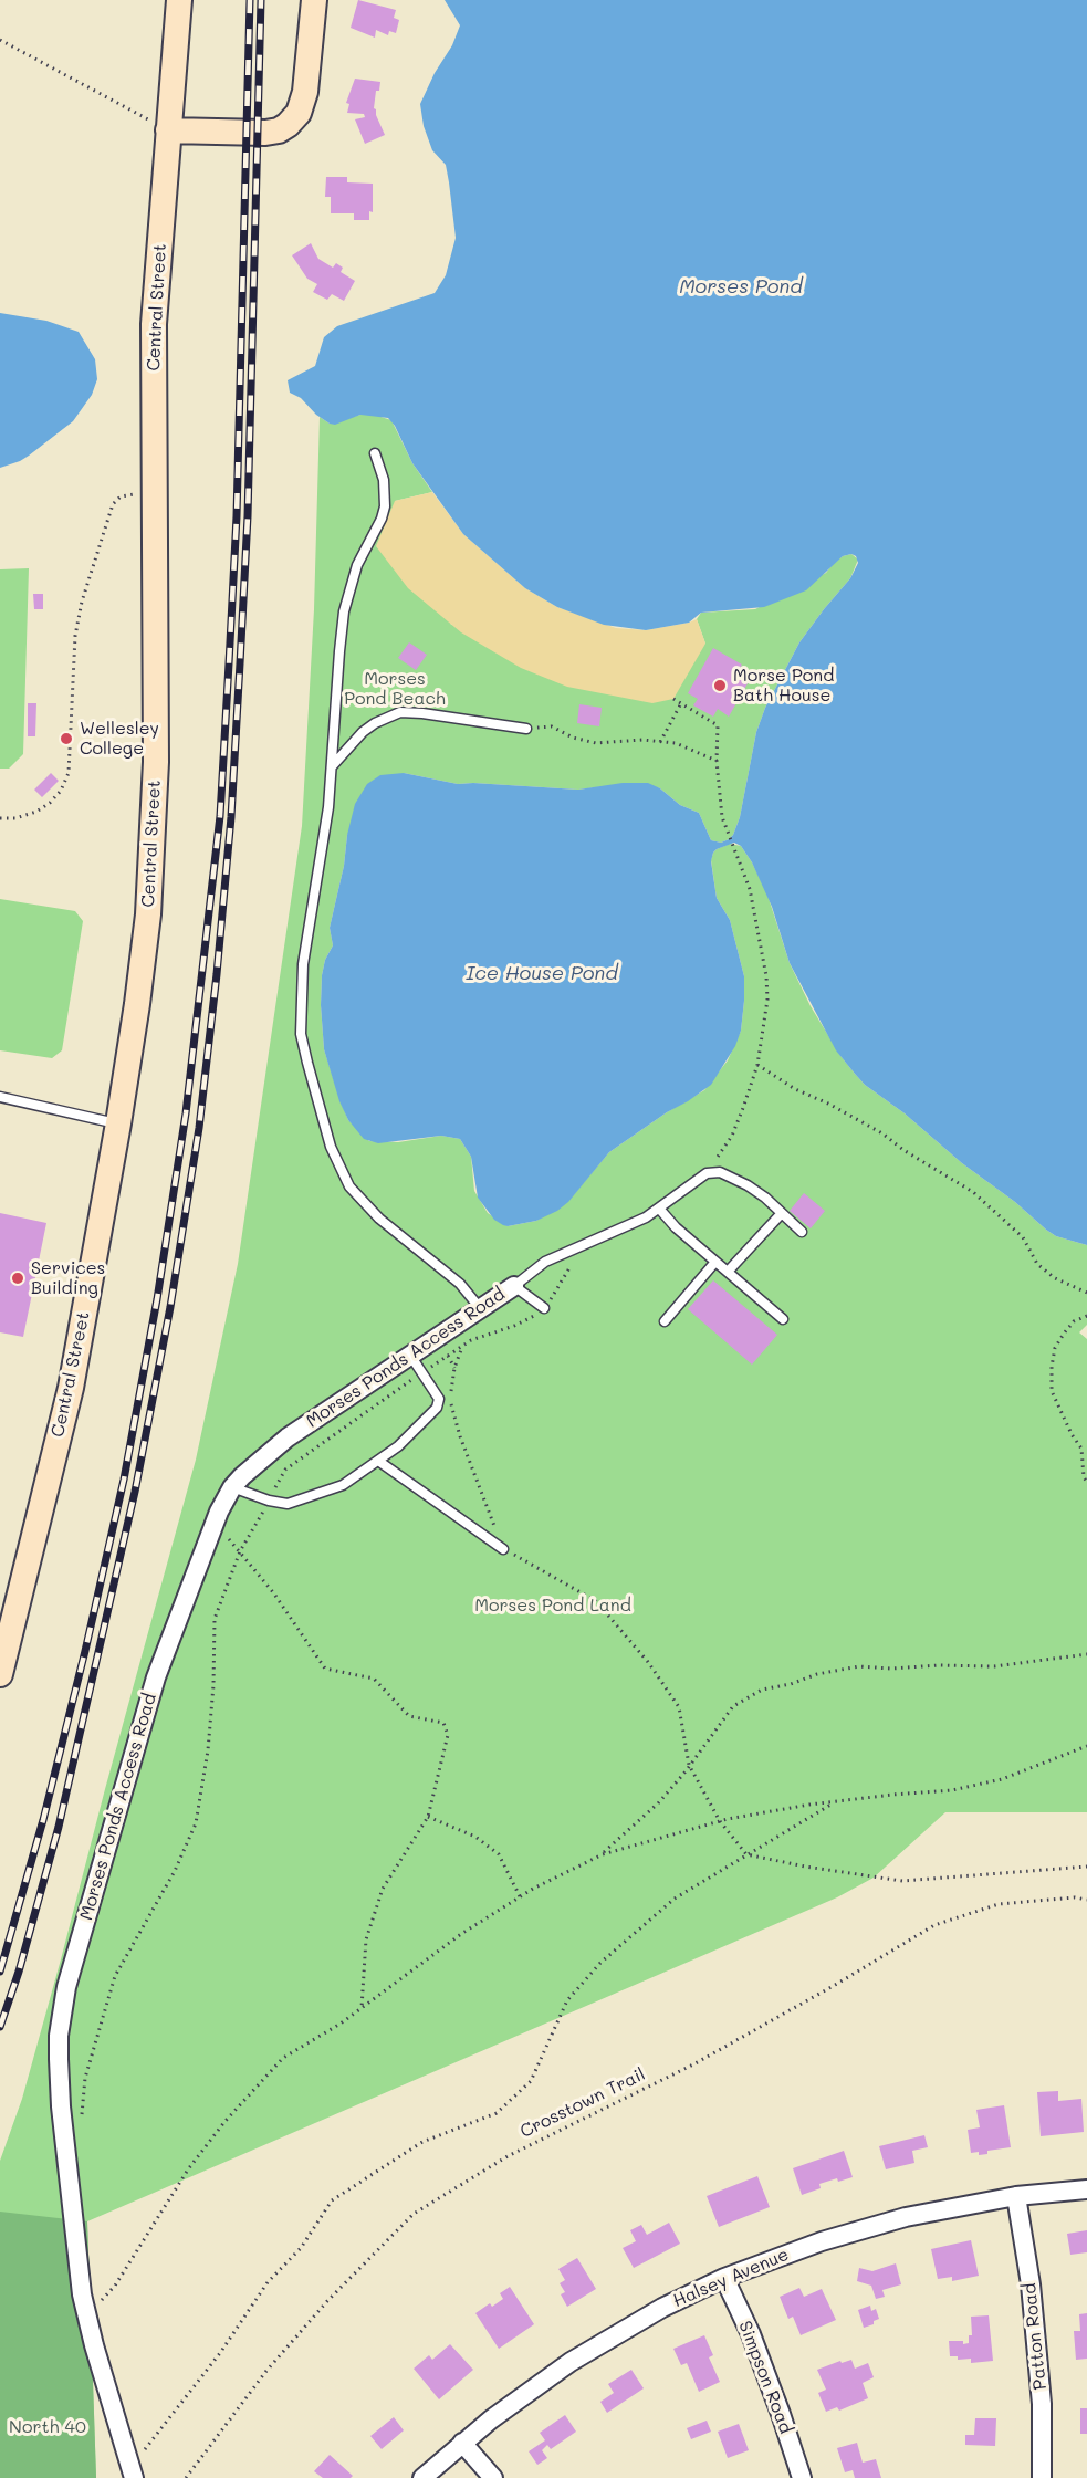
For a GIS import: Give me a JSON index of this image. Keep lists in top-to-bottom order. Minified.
{"streets":{"main road":["Central Street"],"street":["Morses Ponds Access Road","Halsey Avenue","Patton Road","Simpson Road"],"path":["Crosstown Trail"]},"crossings":[["Halsey Avenue","Patton Road"],["Halsey Avenue","Simpson Road"]],"water":["Morses Pond","Ice House Pond"],"parks":["Morses Pond Beach","Morses Pond Land","North 40"],"places":["Morse Pond Bath House","Wellesley College","Services Building"]}
